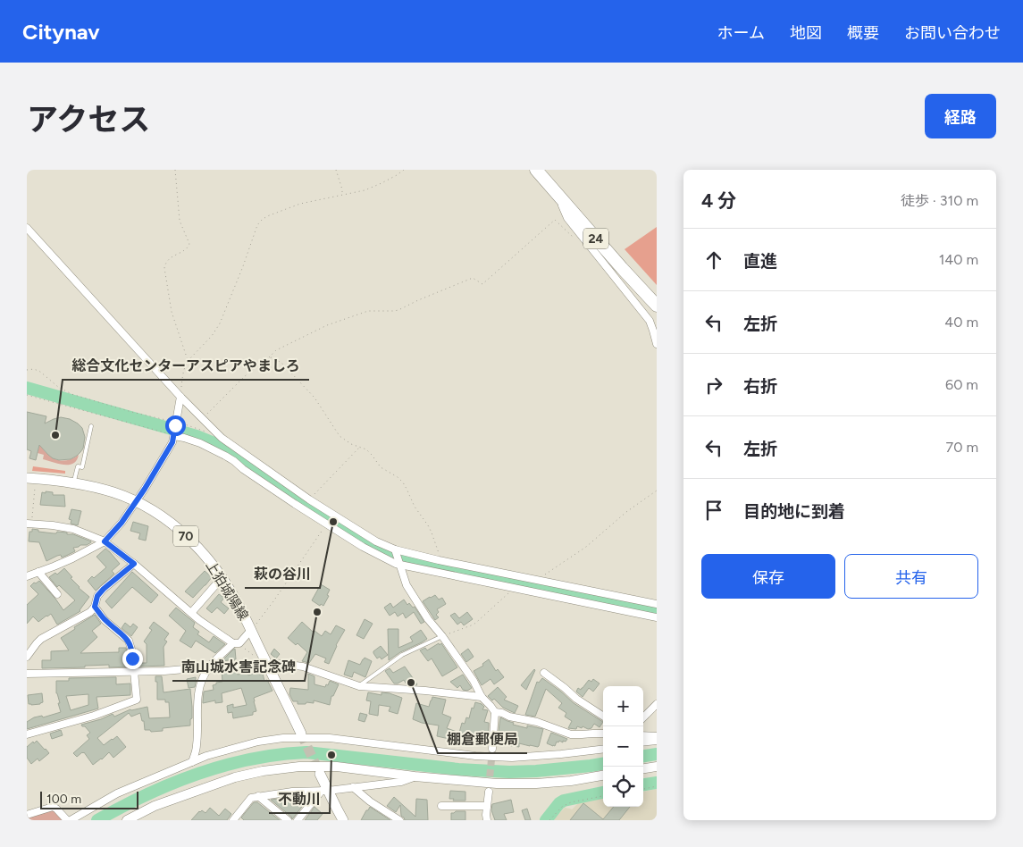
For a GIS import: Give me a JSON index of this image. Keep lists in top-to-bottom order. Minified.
{"streets":{"highway":["24"],"main road":["70","上狛城陽線"]},"places":["総合文化センターアスピアやましろ","萩の谷川","南山城水害記念碑","棚倉郵便局","不動川"],"scale_bar":"100 m","page":{"header":"Citynav","nav":["ホーム","地図","概要","お問い合わせ"],"title":"アクセス","buttons":["経路",["保存","共有"]],"heading":["4 分","徒歩 · 310 m"],"list":[["直進","140 m"],["左折","40 m"],["右折","60 m"],["左折","70 m"],"目的地に到着"],"map_buttons":["+","−"],"scale":"100 m"}}
